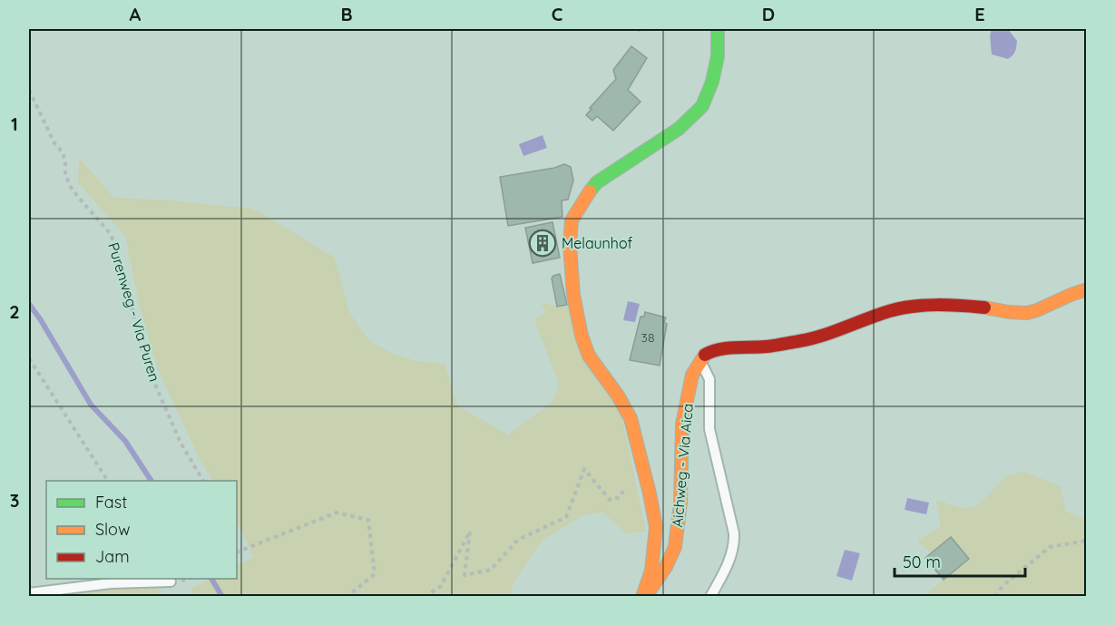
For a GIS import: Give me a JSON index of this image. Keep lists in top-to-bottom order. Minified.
{"streets":{"main road":["Aichweg - Via Aica"],"path":["Purenweg - Via Puren"]},"places":{"building":["Melaunhof"]},"house_numbers":["38"],"legend":["Fast","Slow","Jam"],"scale_bar":"50 m","grid":{"columns":["A","B","C","D","E"],"rows":["1","2","3"]}}
